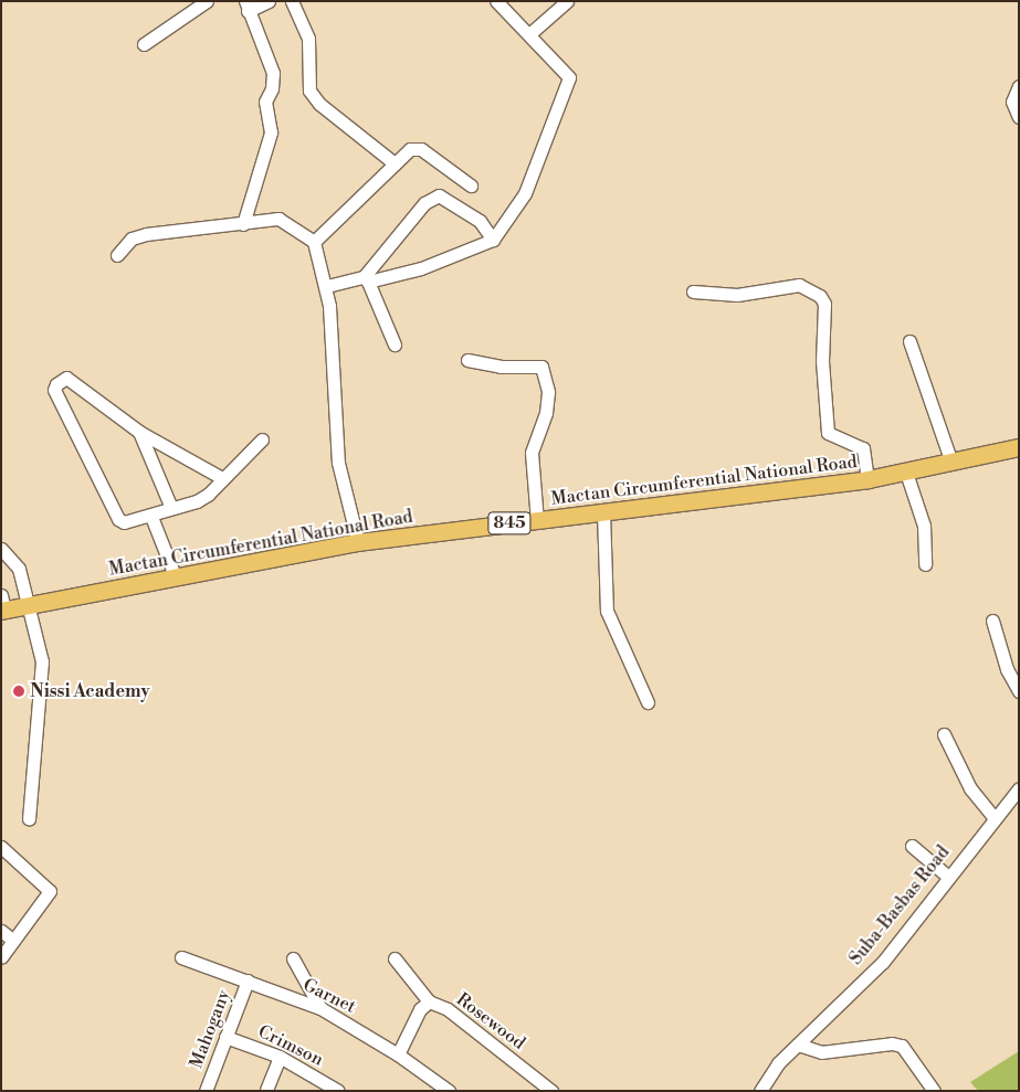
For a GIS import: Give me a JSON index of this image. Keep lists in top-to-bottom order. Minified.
{"streets":{"main road":["Mactan Circumferential National Road","845"],"street":["Suba-Basbas Road","Garnet","Rosewood","Mahogany","Crimson"]},"crossings":[["Garnet","Rosewood"],["Garnet","Mahogany"],["Mahogany","Crimson"]],"places":["Nissi Academy"]}
